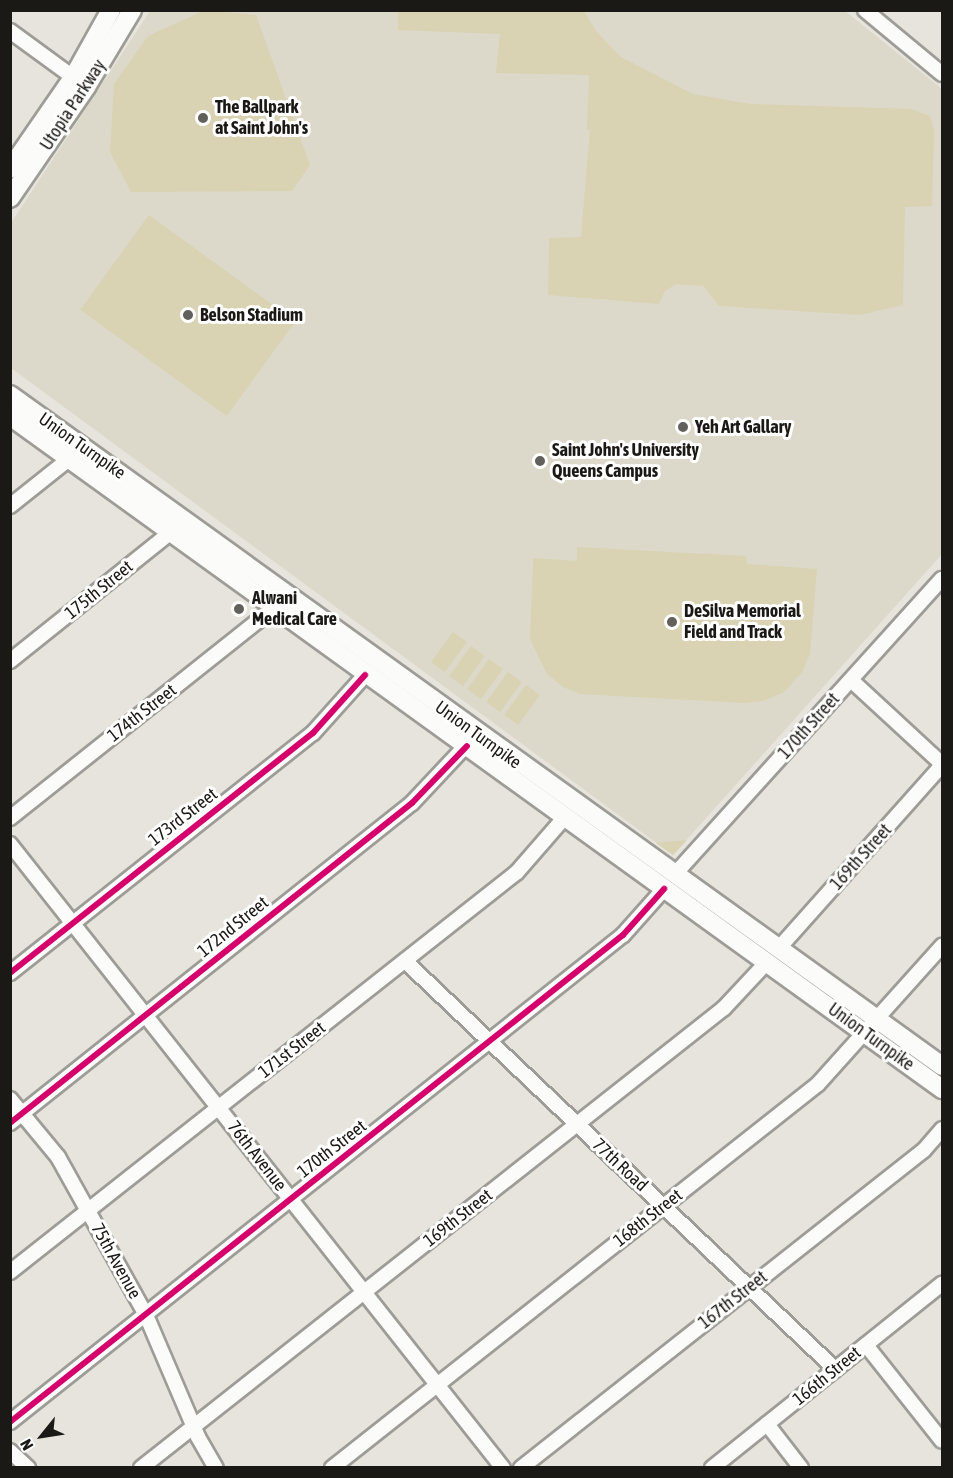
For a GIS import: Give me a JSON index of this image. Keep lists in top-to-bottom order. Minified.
{"streets":{"main road":["Utopia Parkway","Union Turnpike"],"street":["175th Street","174th Street","170th Street","173rd Street","169th Street","172nd Street","171st Street","76th Avenue","77th Road","168th Street","75th Avenue","167th Street","166th Street"]},"crossings":[["Union Turnpike","175th Street"],["Union Turnpike","174th Street"],["Union Turnpike","170th Street"],["Union Turnpike","173rd Street"],["Union Turnpike","169th Street"],["Union Turnpike","172nd Street"],["Union Turnpike","171st Street"],["Union Turnpike","168th Street"],["170th Street","76th Avenue"],["170th Street","77th Road"],["170th Street","75th Avenue"],["173rd Street","76th Avenue"],["169th Street","76th Avenue"],["169th Street","77th Road"],["169th Street","75th Avenue"],["172nd Street","76th Avenue"],["172nd Street","75th Avenue"],["171st Street","76th Avenue"],["171st Street","77th Road"],["171st Street","75th Avenue"],["76th Avenue","168th Street"],["77th Road","168th Street"],["77th Road","167th Street"],["77th Road","166th Street"]],"places":["The Ballpark at Saint John's","Belson Stadium","Yeh Art Gallary","Saint John's University Queens Campus","Alwani Medical Care","DeSilva Memorial Field and Track"],"north":"bottom left"}
